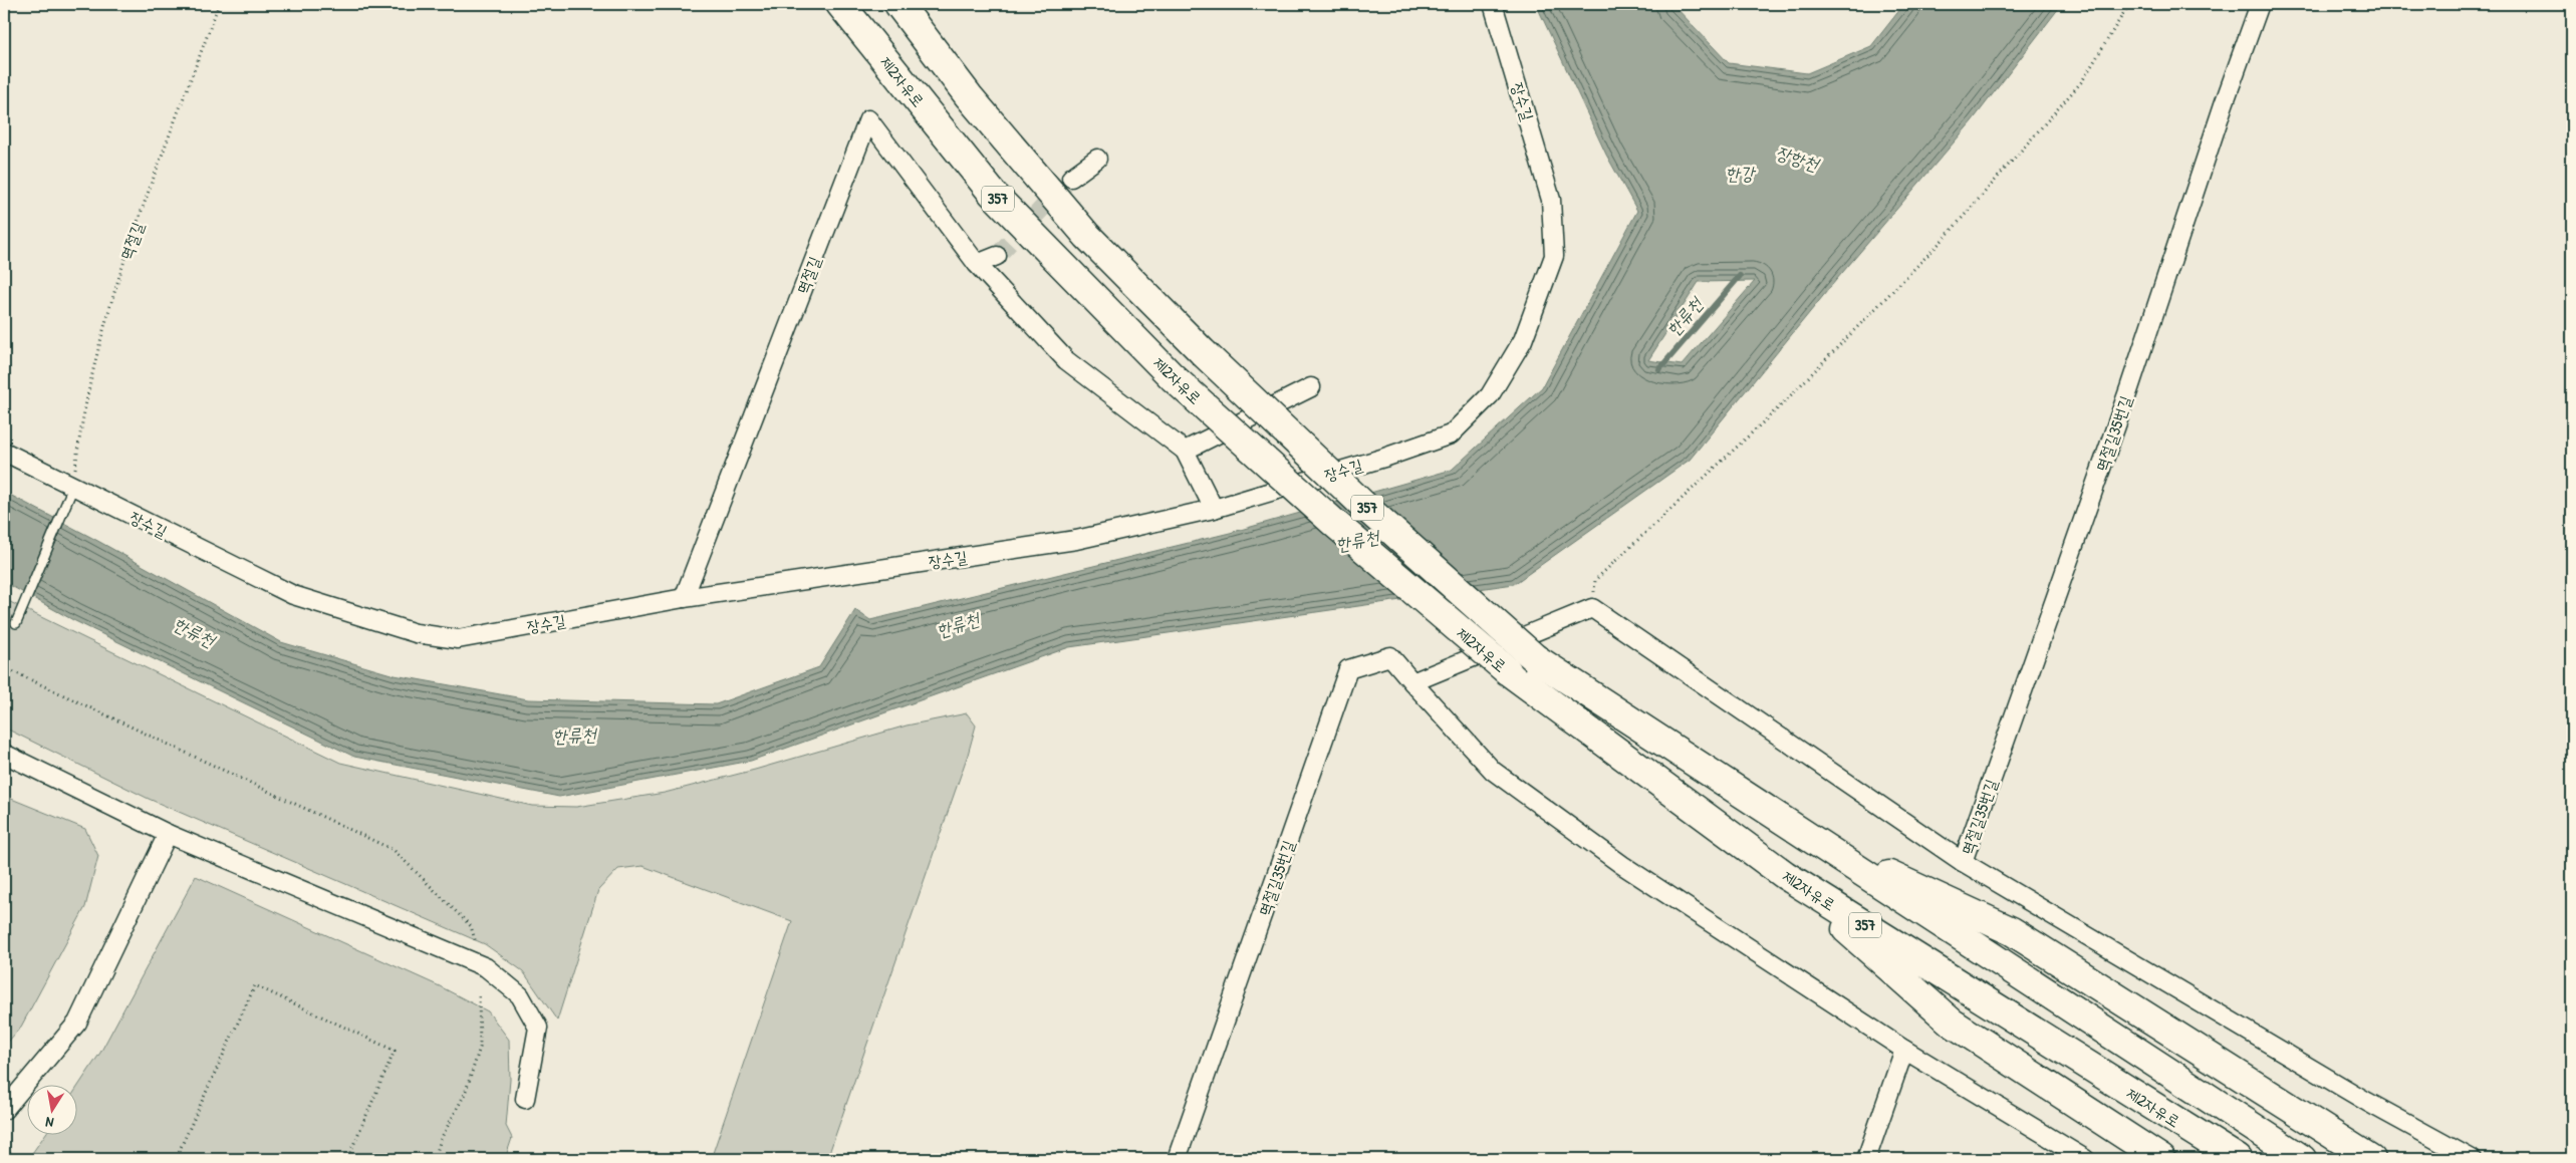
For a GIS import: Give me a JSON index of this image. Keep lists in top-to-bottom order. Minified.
{"streets":{"highway":["제2자유로","357"],"street":["장수길","멱절길","멱절길35번길"]},"crossings":[["장수길","멱절길"]],"water":["장항천","한강","한류천"],"north":"bottom"}
